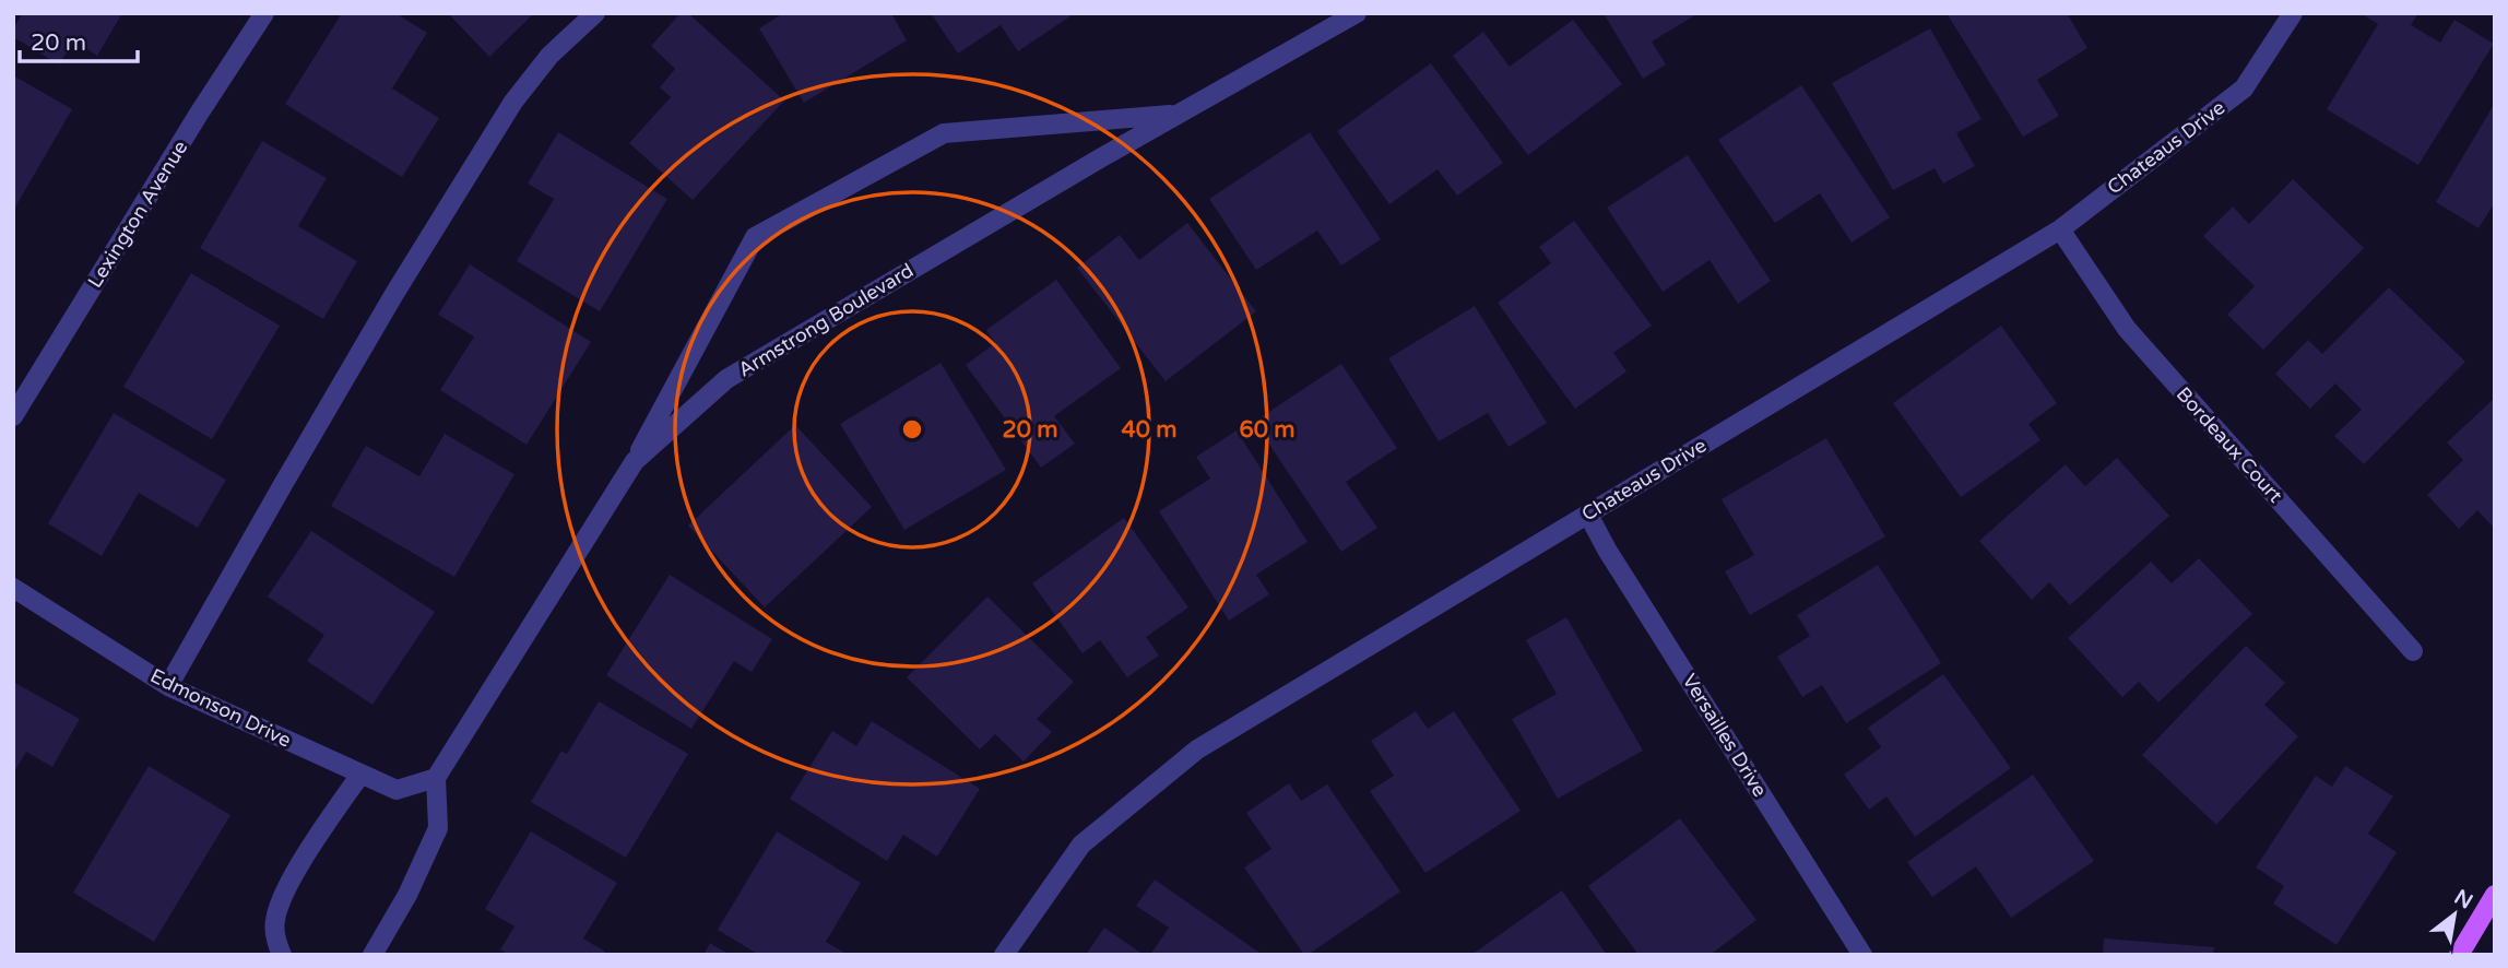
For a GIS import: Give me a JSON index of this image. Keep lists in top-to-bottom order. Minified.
{"streets":{"street":["Chateaus Drive","Lexington Avenue","Armstrong Boulevard","Bordeaux Court","Edmonson Drive","Versailles Drive"]},"crossings":[["Chateaus Drive","Bordeaux Court"],["Chateaus Drive","Versailles Drive"],["Armstrong Boulevard","Edmonson Drive"]],"scale_bar":"20 m","north":"top right","rings":["20 m","40 m","60 m"]}
